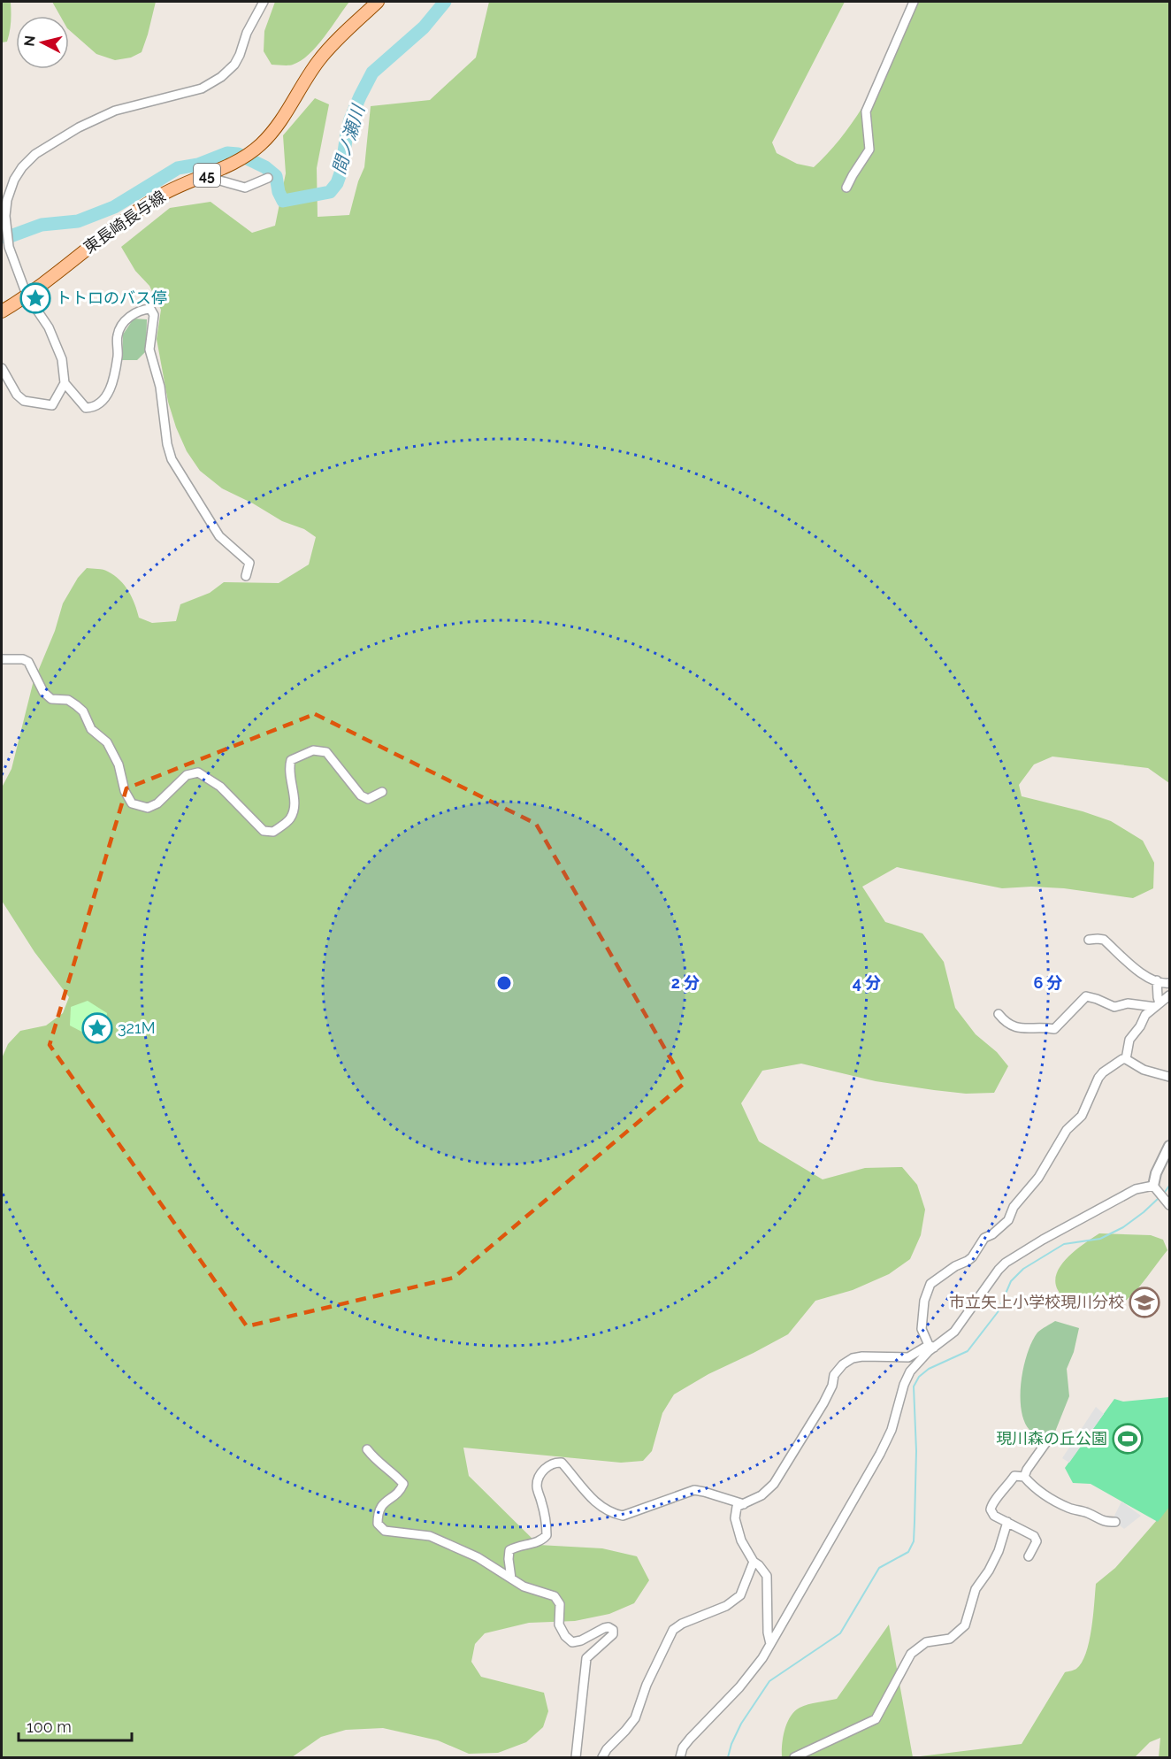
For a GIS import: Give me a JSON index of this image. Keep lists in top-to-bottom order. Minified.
{"streets":{"main road":["45","東長崎長与線"]},"water":["間ノ瀬川"],"places":{"place":["トトロのバス停","321M"],"school or university":["市立矢上小学校現川分校"],"sports":["現川森の丘公園"]},"scale_bar":"100 m","north":"left","rings":["2 分","4 分","6 分"]}
